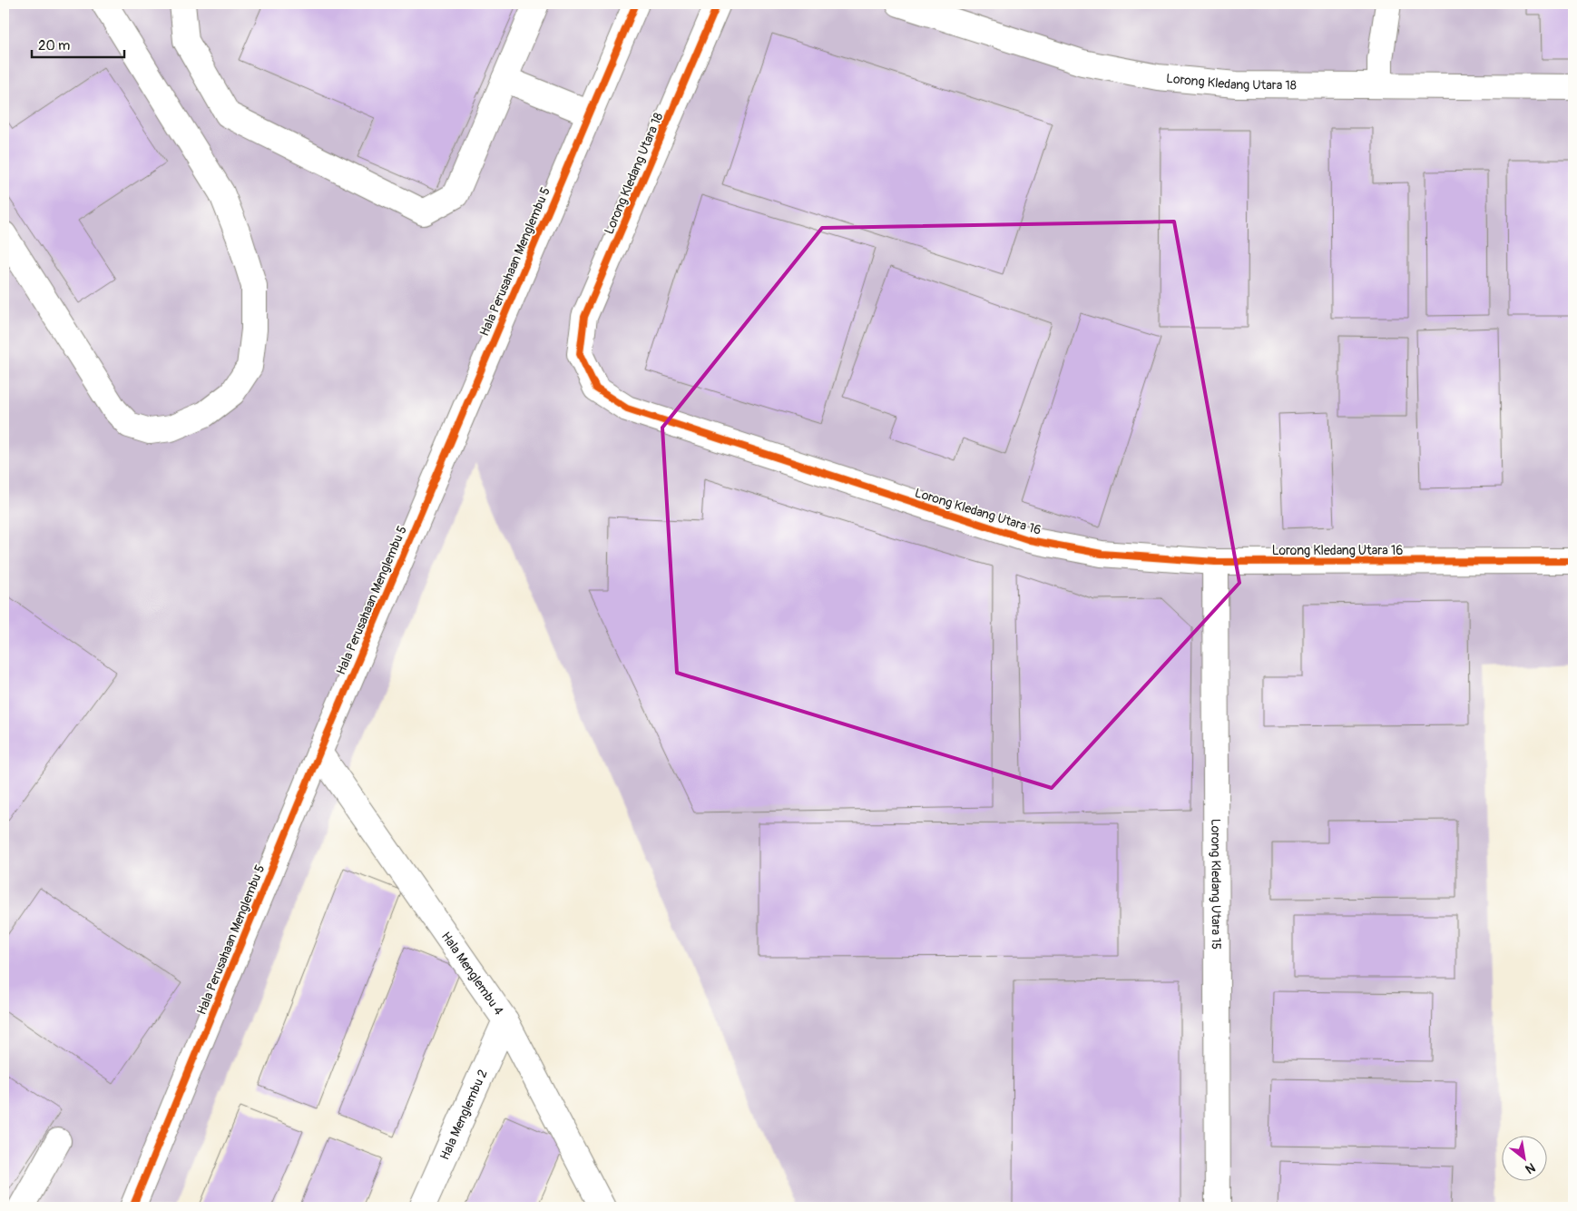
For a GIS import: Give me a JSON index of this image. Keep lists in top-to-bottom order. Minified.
{"streets":{"street":["Lorong Kledang Utara 18","Hala Perusahaan Menglembu 5","Lorong Kledang Utara 16","Lorong Kledang Utara 15","Hala Menglembu 4","Hala Menglembu 2"]},"crossings":[["Lorong Kledang Utara 18","Lorong Kledang Utara 16"],["Hala Perusahaan Menglembu 5","Hala Menglembu 4"],["Lorong Kledang Utara 16","Lorong Kledang Utara 15"],["Hala Menglembu 4","Hala Menglembu 2"]],"scale_bar":"20 m","north":"bottom right"}
